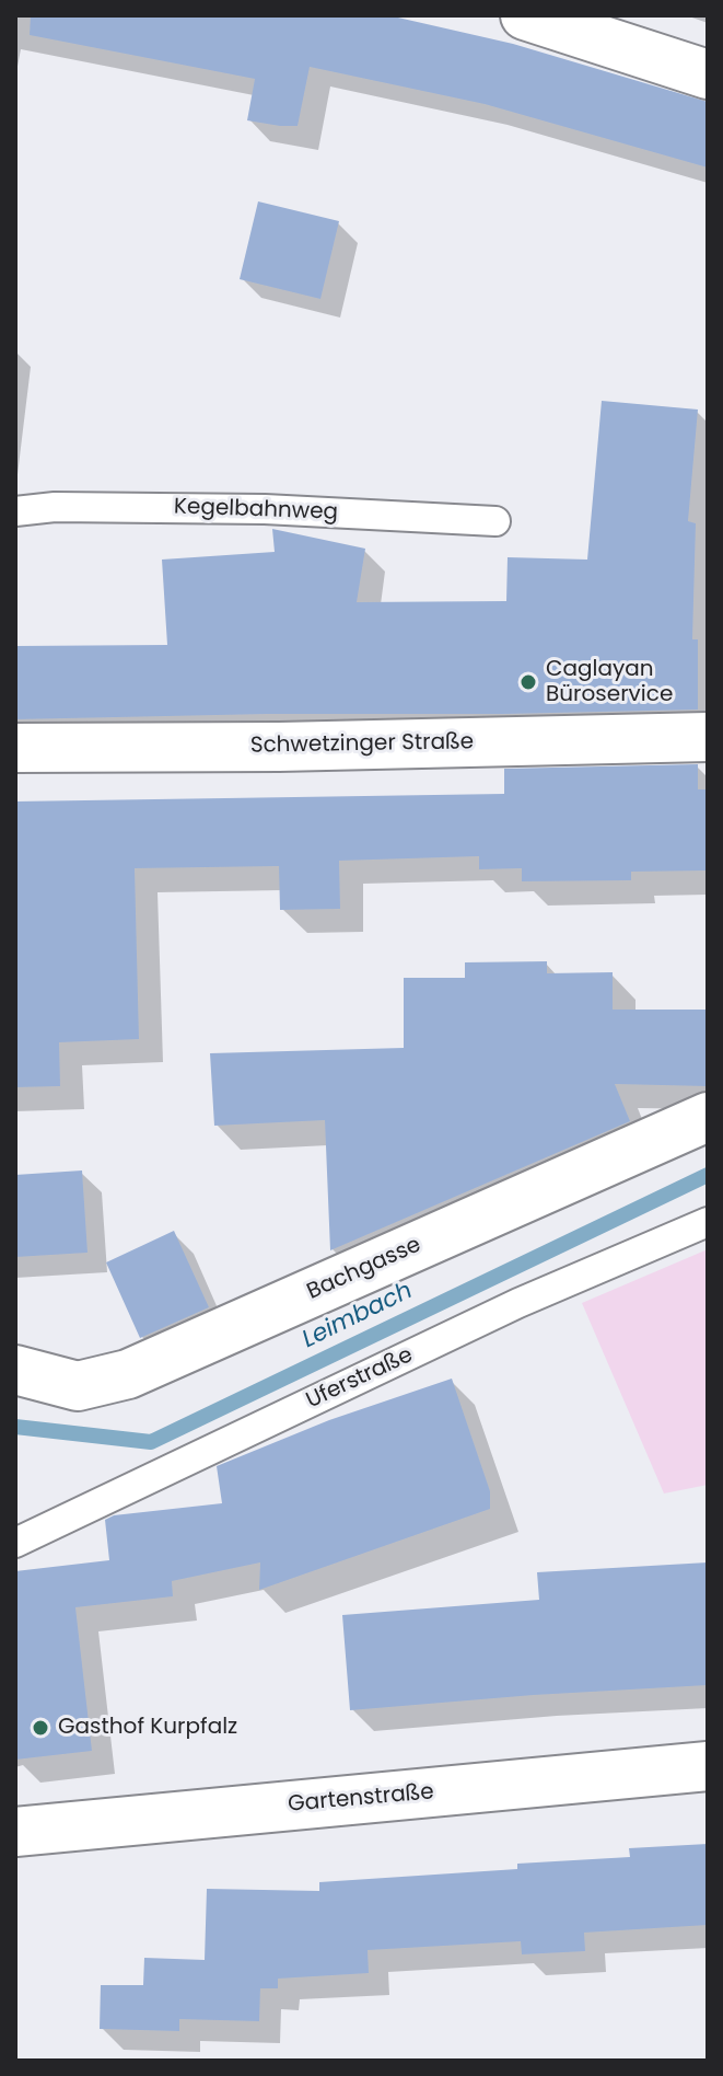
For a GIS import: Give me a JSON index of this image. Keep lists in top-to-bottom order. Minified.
{"streets":{"street":["Schwetzinger Straße","Bachgasse","Gartenstraße"],"lane":["Kegelbahnweg","Uferstraße"]},"water":["Leimbach"],"places":["Caglayan Büroservice","Gasthof Kurpfalz"]}
